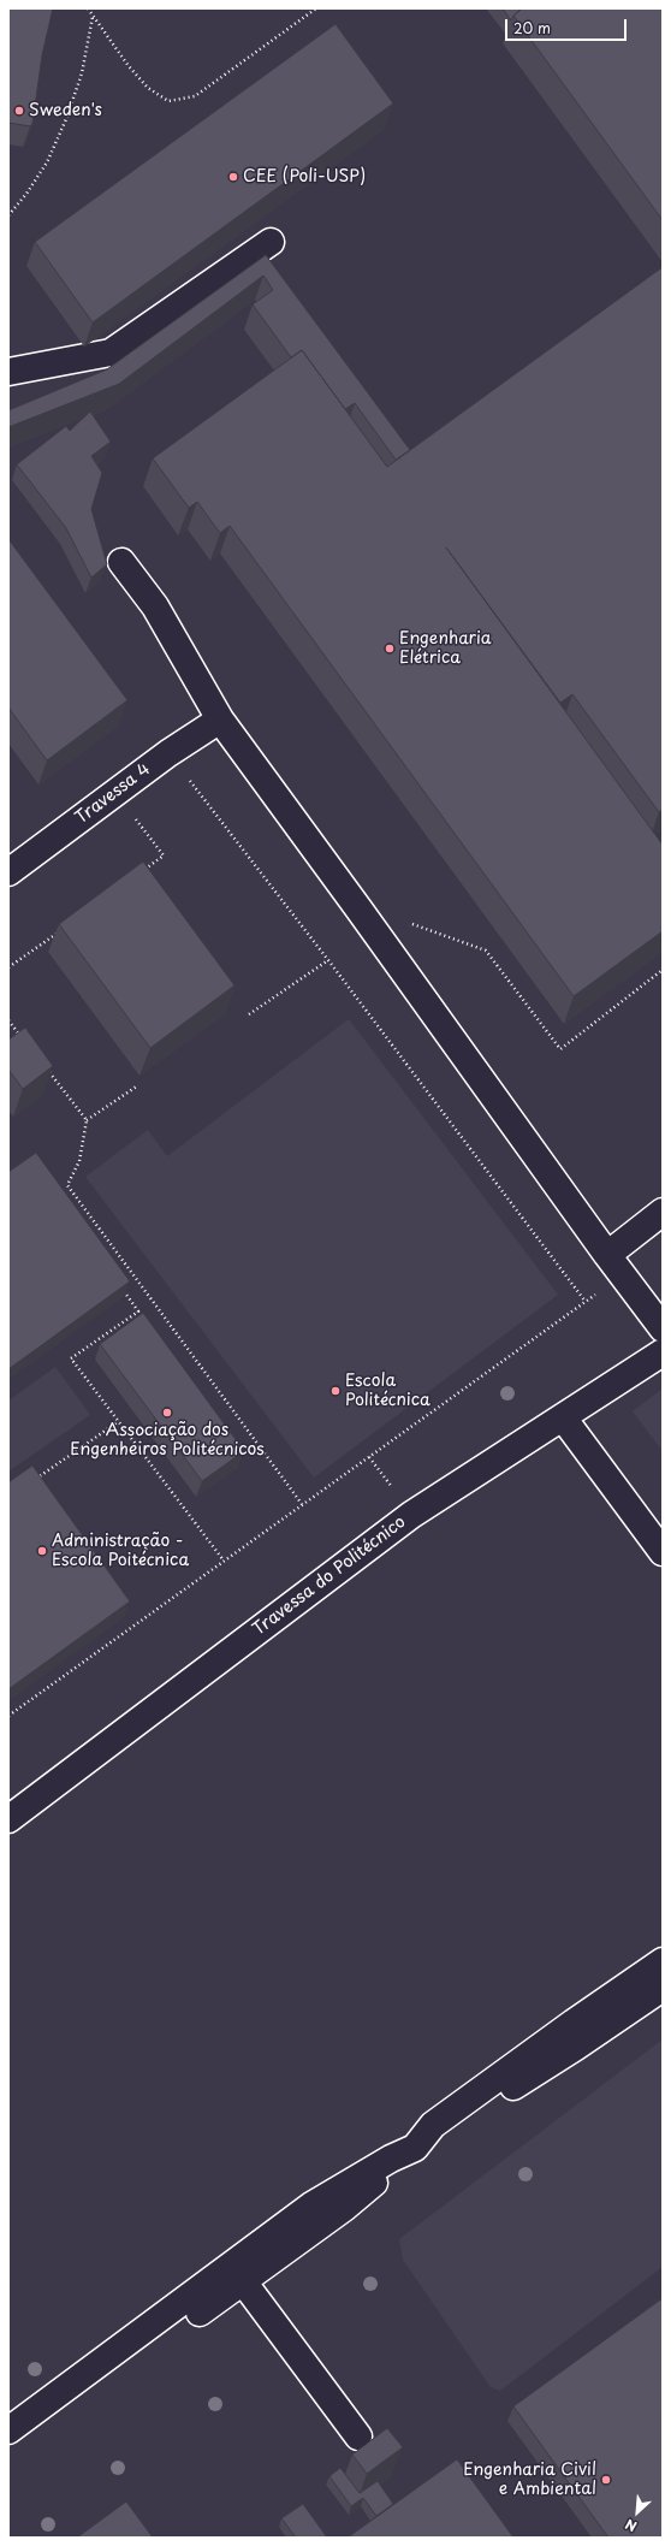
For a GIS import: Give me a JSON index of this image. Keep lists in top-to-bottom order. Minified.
{"streets":{"lane":["Travessa 4","Travessa do Politécnico"]},"places":["Sweden's","CEE (Poli-USP)","Engenharia Elétrica","Escola Politécnica","Associação dos Engenheiros Politécnicos","Administração - Escola Poitécnica","Engenharia Civil e Ambiental"],"scale_bar":"20 m","north":"bottom left"}
